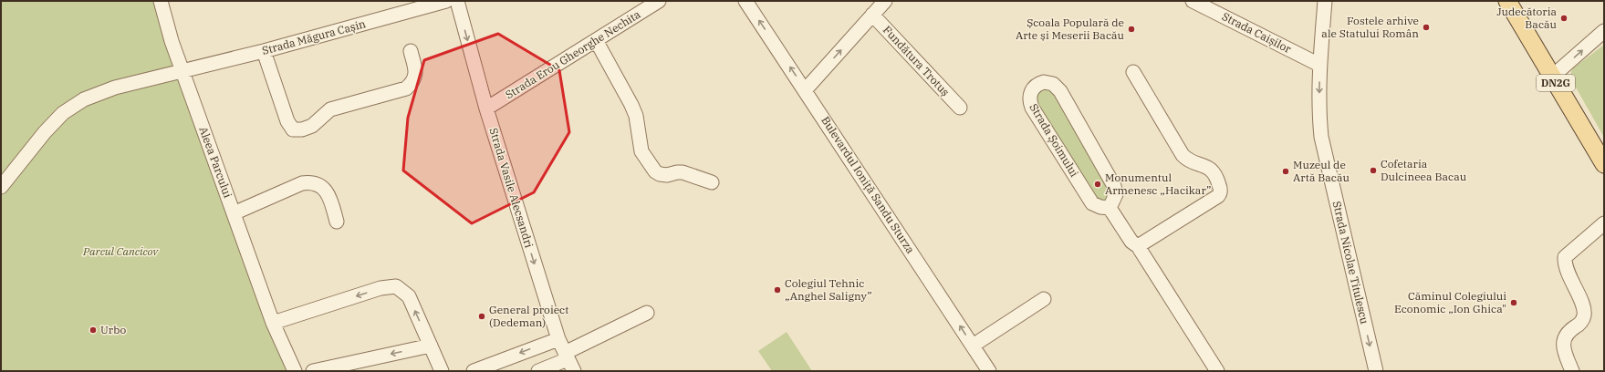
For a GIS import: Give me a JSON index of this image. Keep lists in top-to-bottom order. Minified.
{"streets":{"main road":["DN2G"],"street":["Strada Caișilor","Strada Măgura Cașin","Strada Erou Gheorghe Nechita","Fundătura Trotuș","Strada Șoimului","Aleea Parcului","Bulevardul Ioniță Sandu Sturza","Strada Vasile Alecsandri","Strada Nicolae Titulescu"]},"crossings":[["Strada Caișilor","Strada Nicolae Titulescu"],["Strada Măgura Cașin","Aleea Parcului"],["Strada Erou Gheorghe Nechita","Strada Vasile Alecsandri"]],"one_way":["Bulevardul Ioniță Sandu Sturza","Strada Vasile Alecsandri","Strada Nicolae Titulescu"],"parks":["Parcul Cancicov"],"places":["Judecătoria Bacău","Fostele arhive ale Statului Român","Școala Populară de Arte și Meserii Bacău","Cofetaria Dulcineea Bacau","Muzeul de Artă Bacău","Monumentul Armenesc „Hacikar”","Colegiul Tehnic „Anghel Saligny”","Căminul Colegiului Economic „Ion Ghica\"","General proiect (Dedeman)","Urbo"]}
